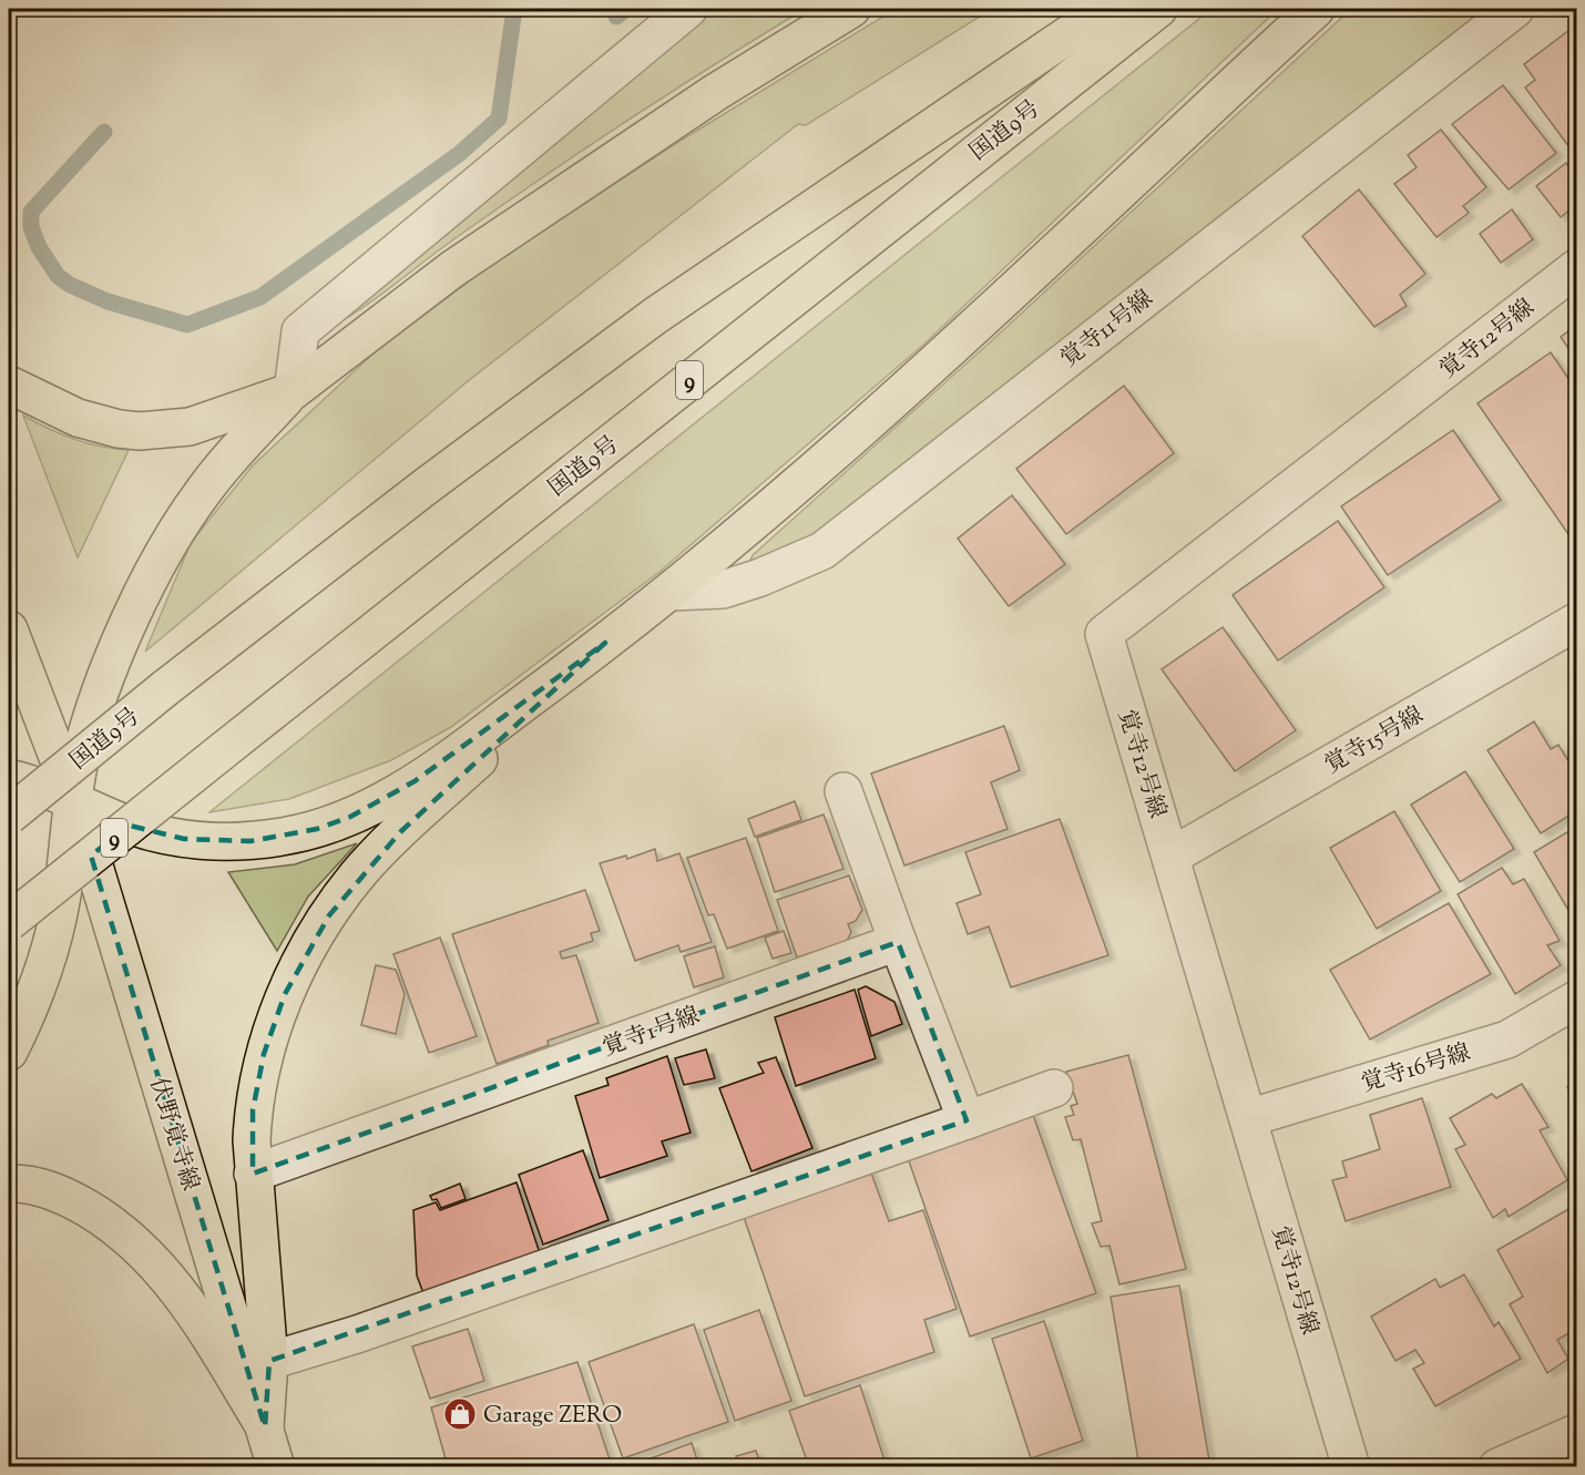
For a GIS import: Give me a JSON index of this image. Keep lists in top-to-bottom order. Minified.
{"streets":{"main road":["国道9号","9","伏野覚寺線"],"street":["覚寺11号線","覚寺12号線","覚寺15号線","覚寺1号線","覚寺16号線"]},"crossings":[["覚寺12号線","覚寺15号線"],["覚寺12号線","覚寺16号線"]],"places":{"shop":["Garage ZERO"]}}
